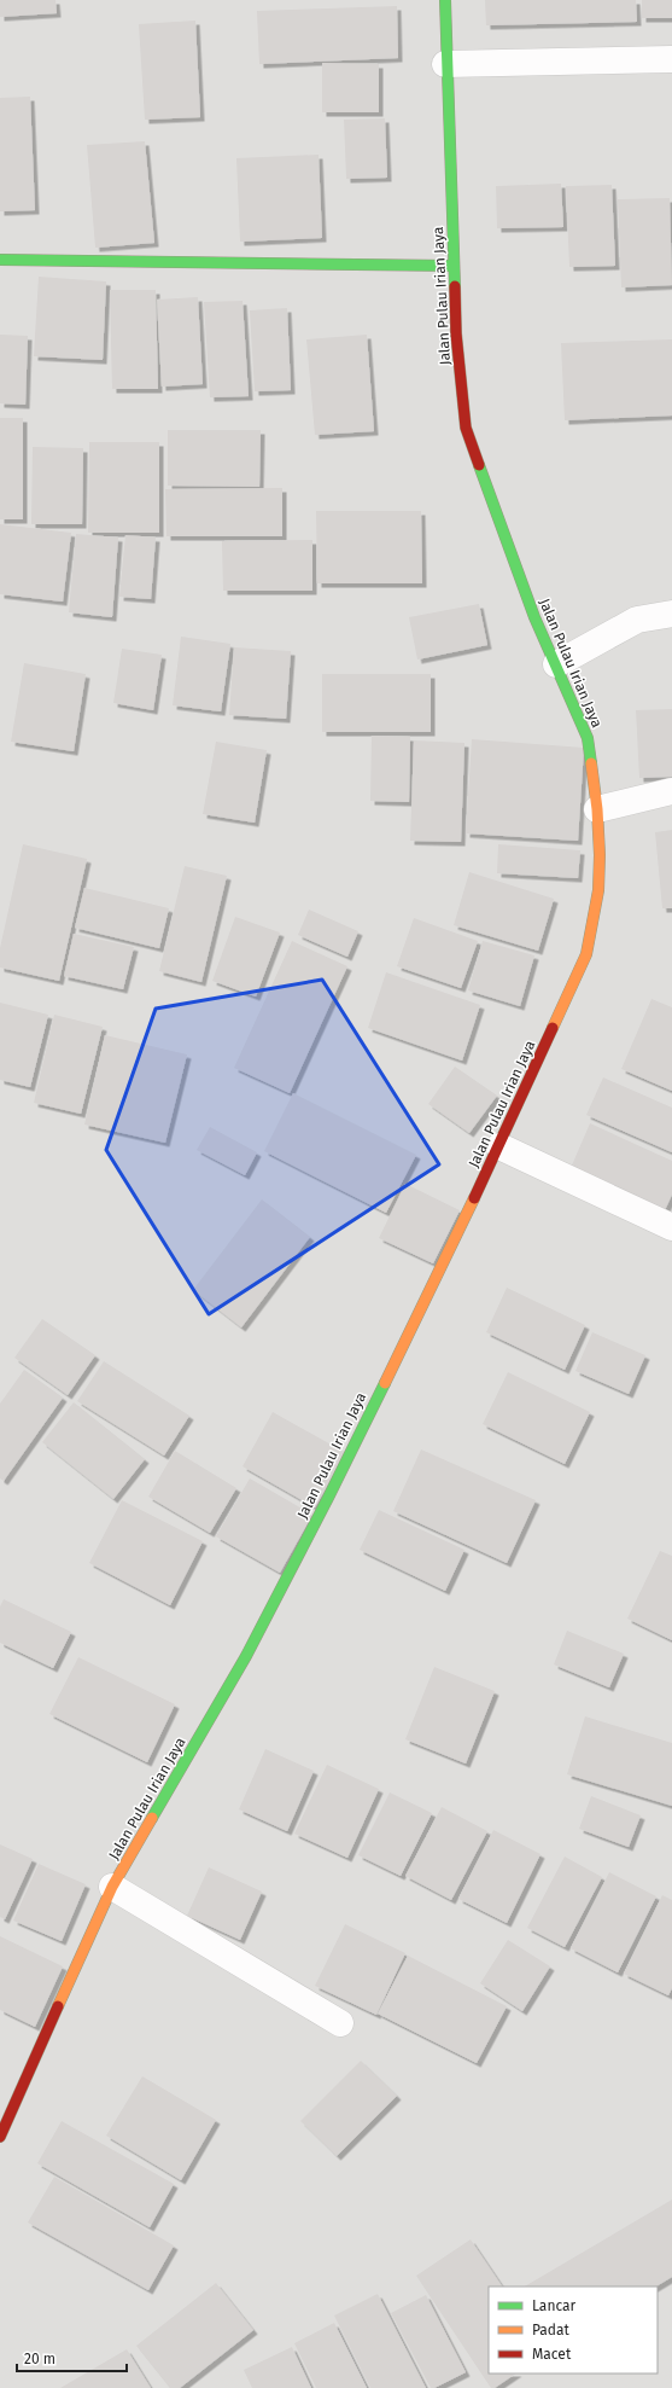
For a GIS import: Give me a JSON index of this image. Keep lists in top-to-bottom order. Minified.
{"streets":{"street":["Jalan Pulau Irian Jaya"]},"legend":["Lancar","Padat","Macet"],"scale_bar":"20 m"}
